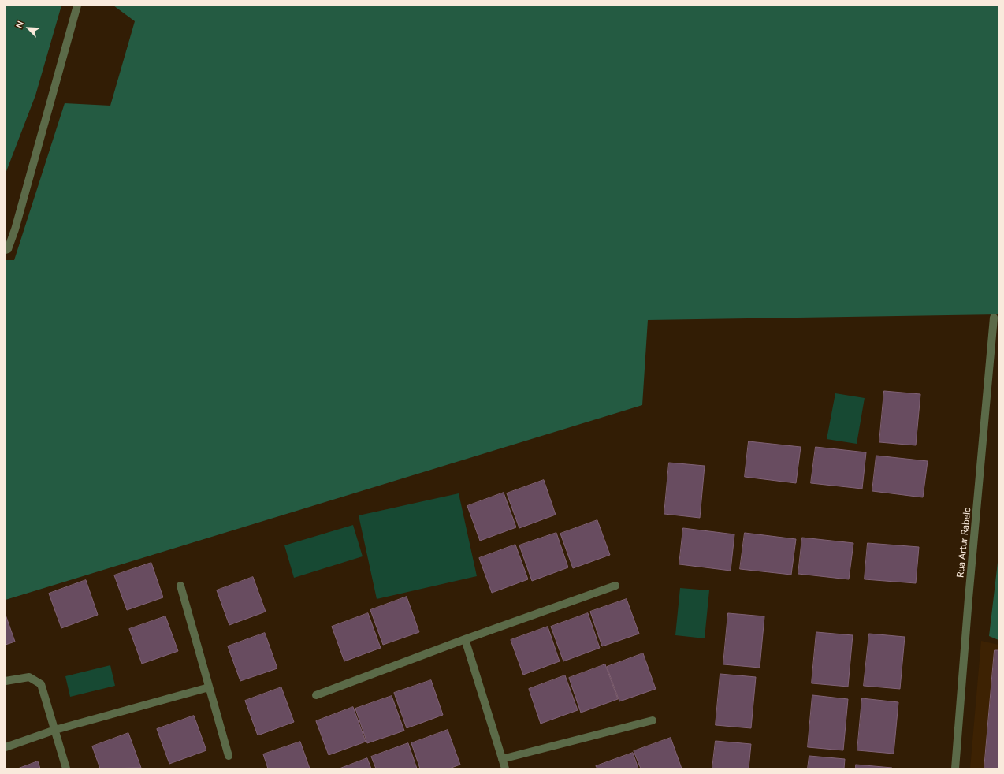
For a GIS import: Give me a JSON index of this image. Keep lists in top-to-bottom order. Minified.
{"streets":{"street":["Rua Artur Rabelo"]},"north":"top left"}
